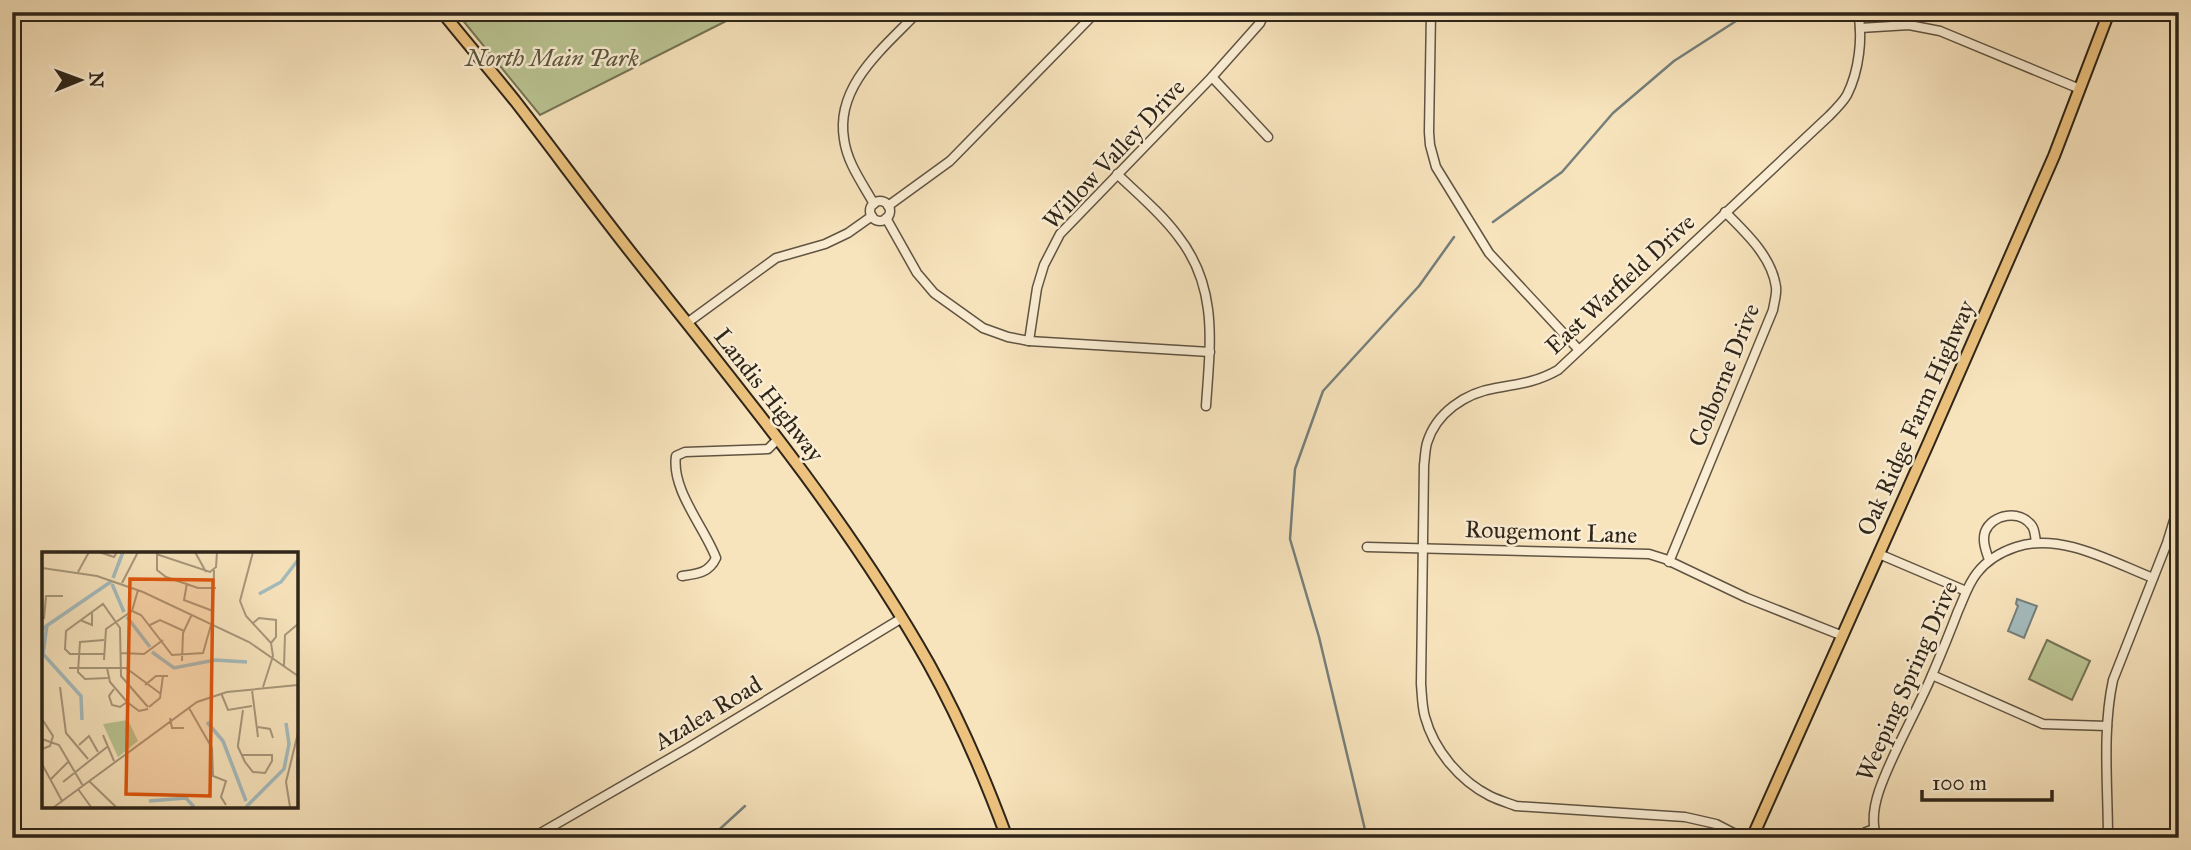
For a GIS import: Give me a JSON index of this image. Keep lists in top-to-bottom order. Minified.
{"streets":{"main road":["Landis Highway","Oak Ridge Farm Highway"],"street":["Willow Valley Drive","East Warfield Drive","Colborne Drive","Rougemont Lane","Weeping Spring Drive","Azalea Road"]},"crossings":[["East Warfield Drive","Colborne Drive"],["East Warfield Drive","Rougemont Lane"],["Colborne Drive","Rougemont Lane"],["Landis Highway","Azalea Road"],["Oak Ridge Farm Highway","Rougemont Lane"]],"parks":["North Main Park"],"scale_bar":"100 m","north":"right"}
